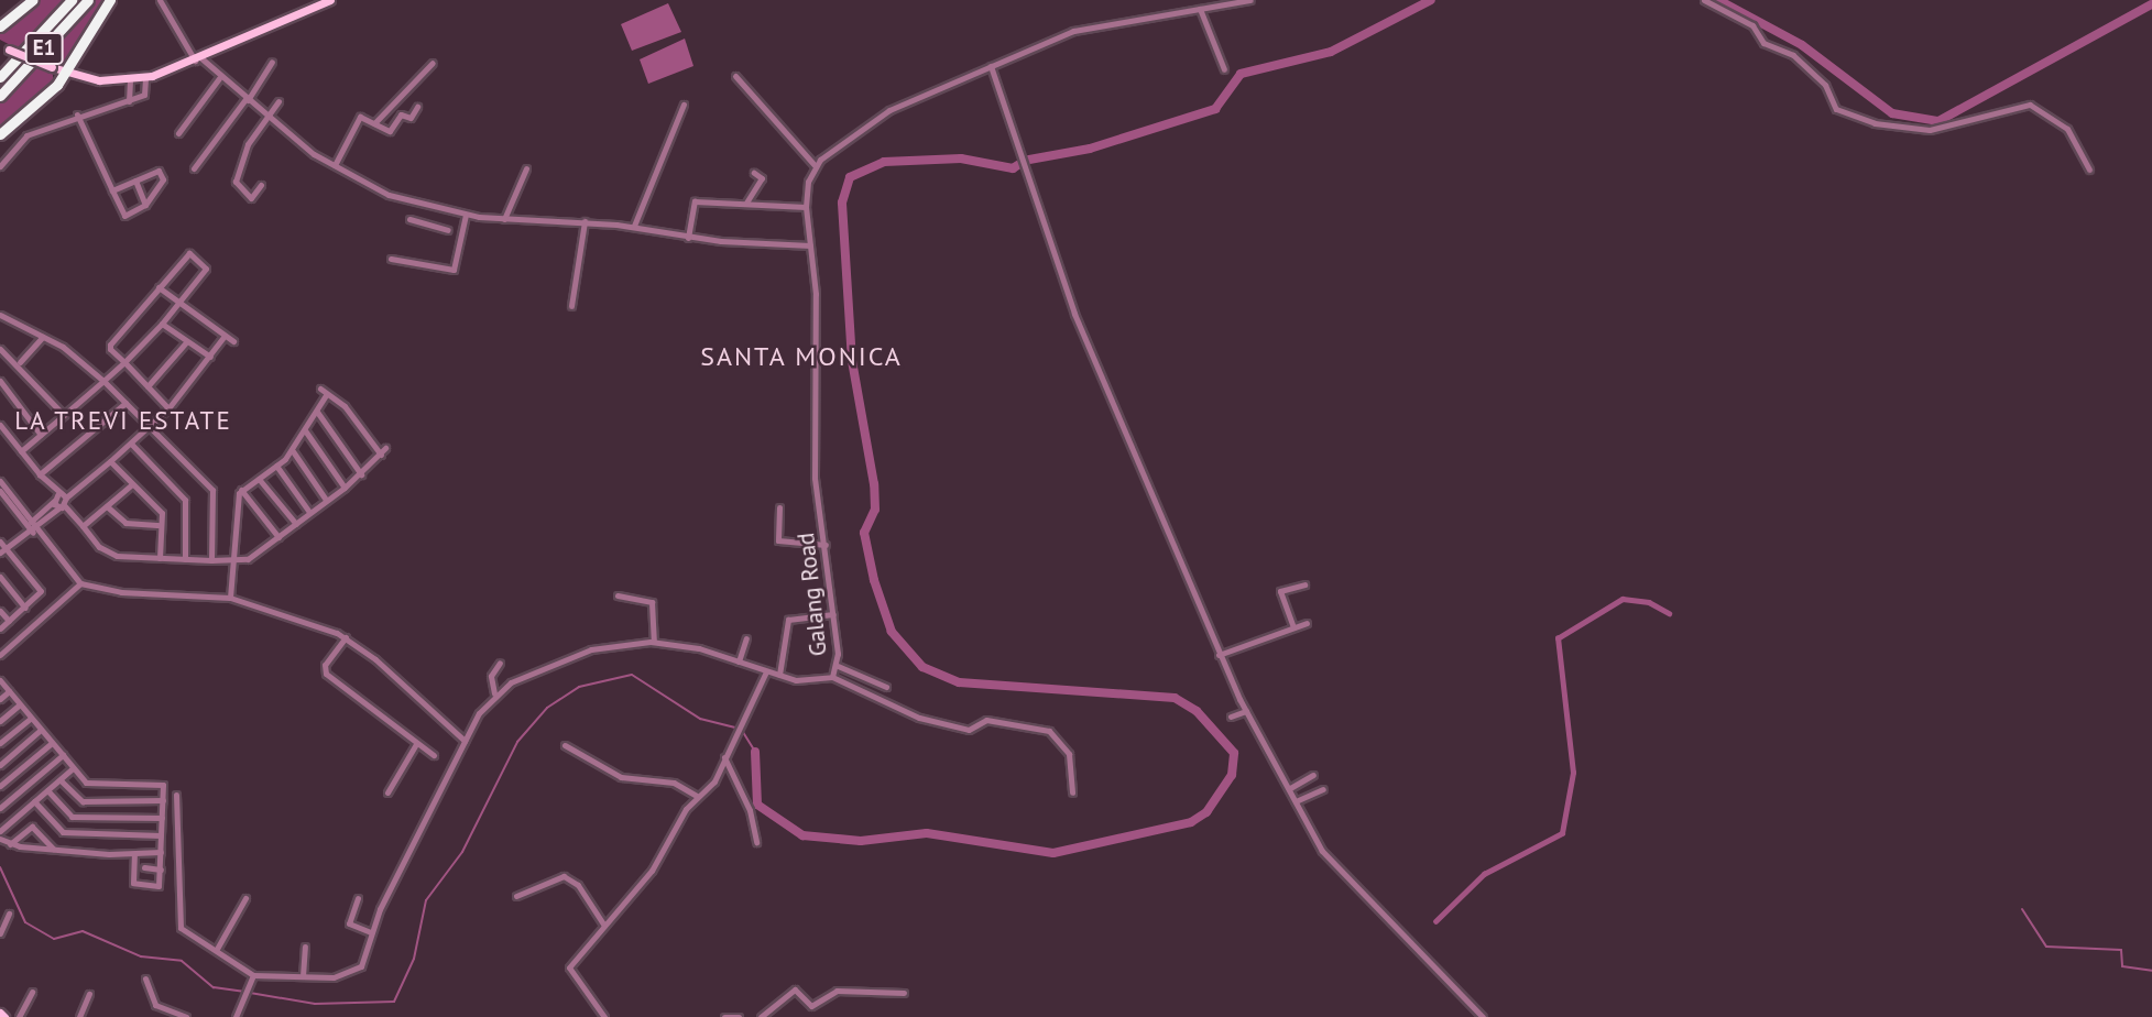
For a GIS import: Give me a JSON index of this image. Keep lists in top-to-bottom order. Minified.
{"streets":{"highway":["E1"],"street":["Galang Road"]},"districts":["SANTA MONICA","LA TREVI ESTATE"]}
